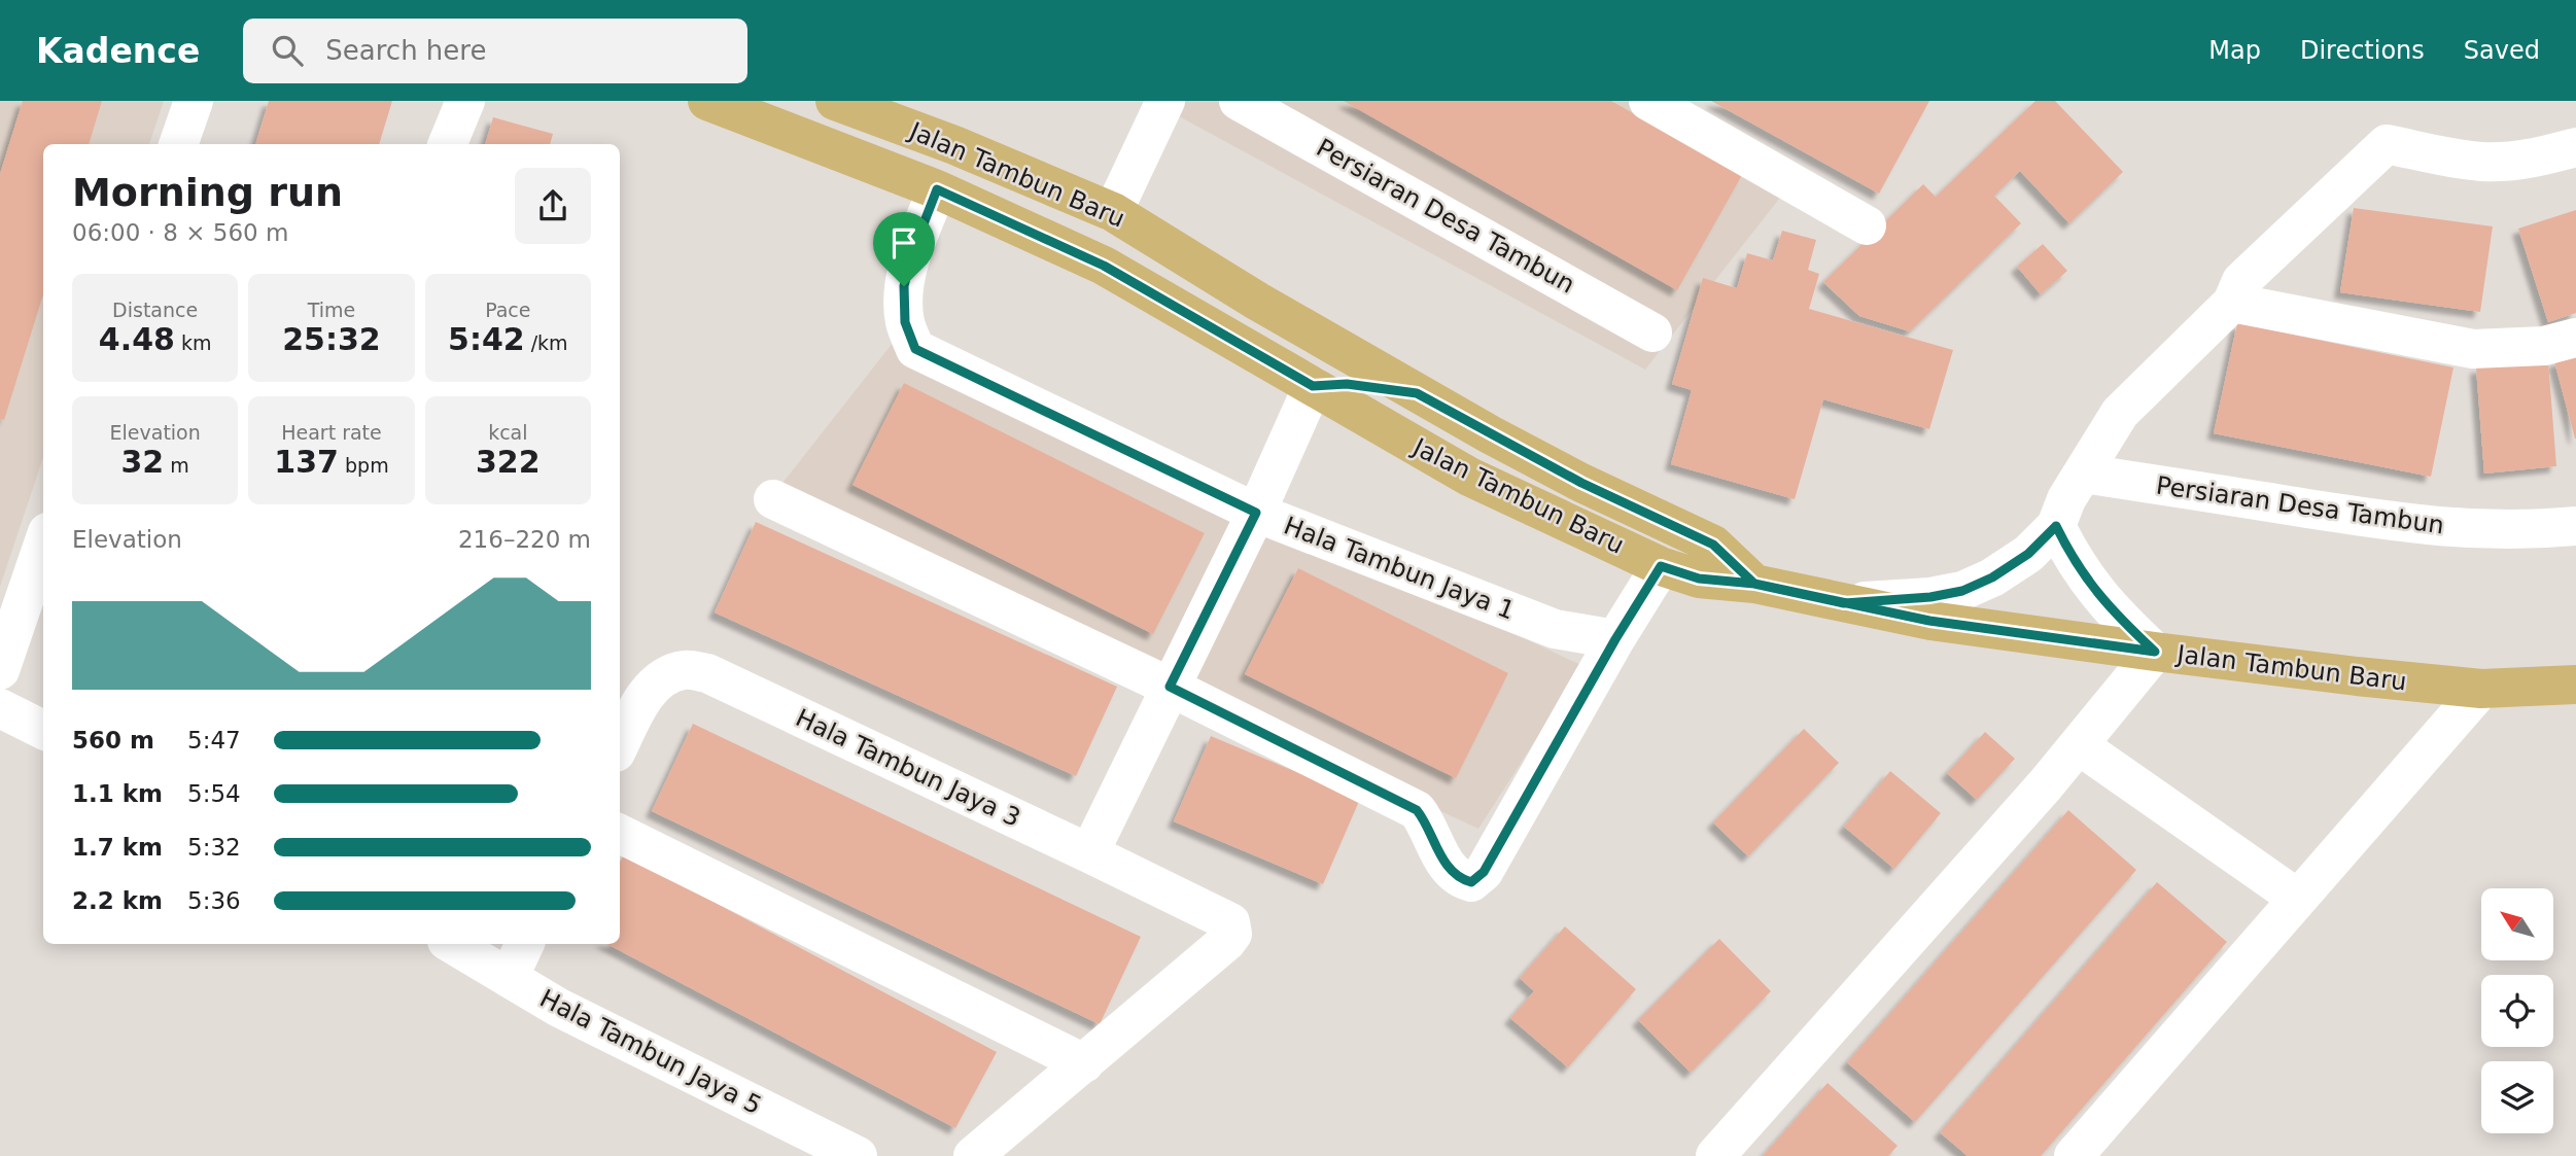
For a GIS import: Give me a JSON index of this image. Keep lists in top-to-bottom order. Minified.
{"streets":{"main road":["Jalan Tambun Baru"],"street":["Persiaran Desa Tambun","Hala Tambun Jaya 1","Hala Tambun Jaya 3","Hala Tambun Jaya 5"]},"crossings":[["Jalan Tambun Baru","Hala Tambun Jaya 1"]],"north":"top left","page":{"header":"Kadence","search":"Search here","nav":["Map","Directions","Saved"],"heading":["Morning run","06:00 · 8 × 560 m"],"stats":[["Distance","4.48 km"],["Time","25:32"],["Pace","5:42 /km"],["Elevation","32 m"],["Heart rate","137 bpm"],["kcal","322"]],"chart":["Elevation","216–220 m"],"list":[{"name":"560 m","note":"5:47"},{"name":"1.1 km","note":"5:54"},{"name":"1.7 km","note":"5:32"},{"name":"2.2 km","note":"5:36"}]}}
